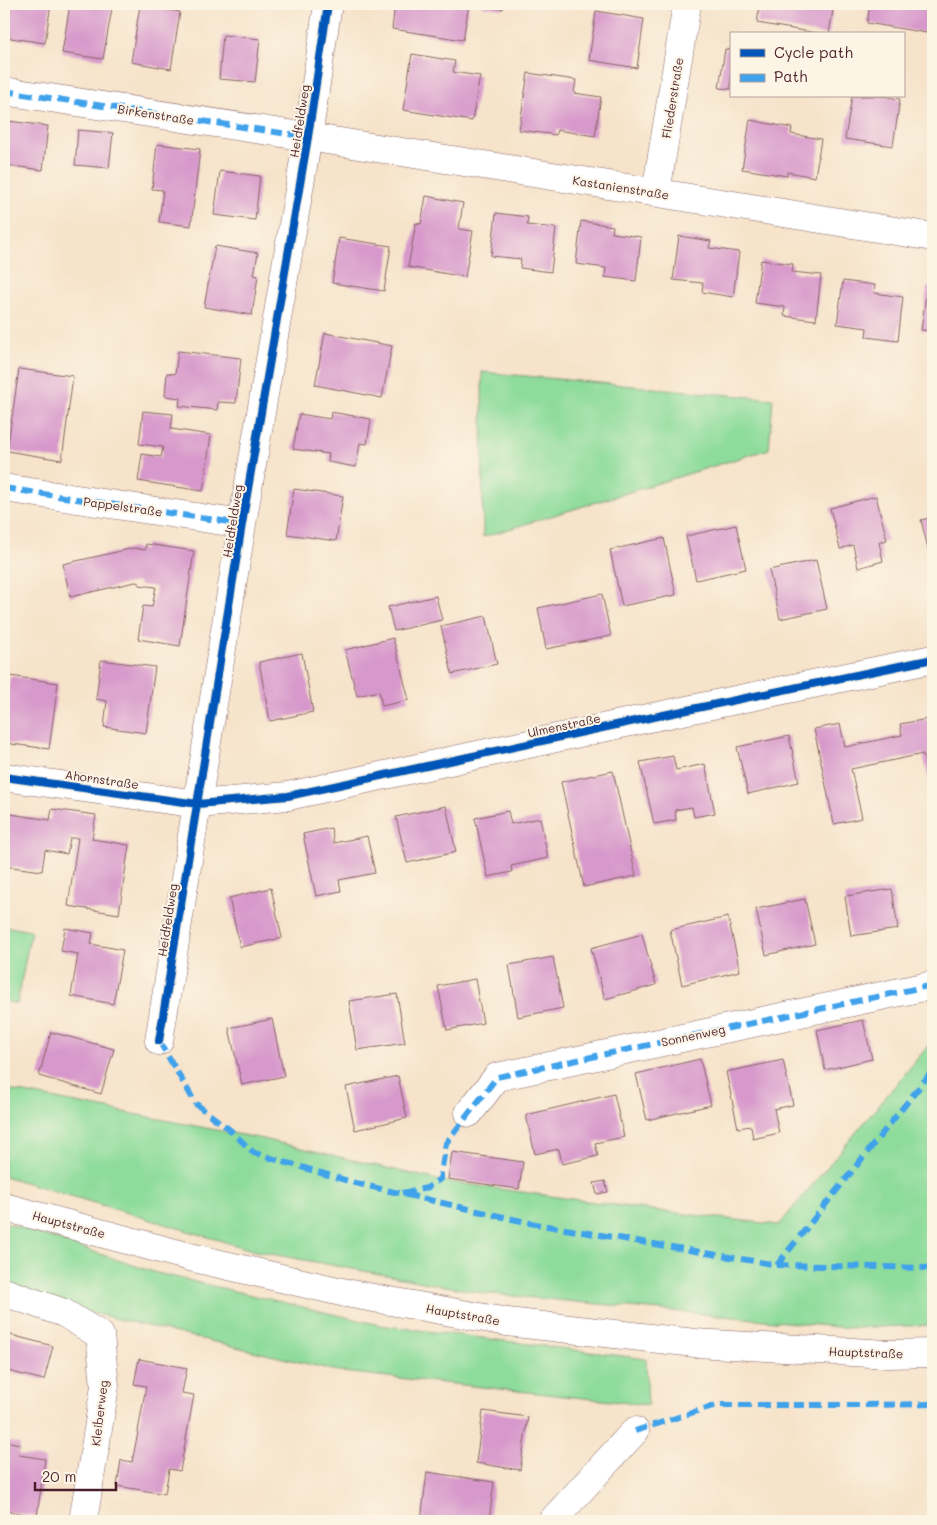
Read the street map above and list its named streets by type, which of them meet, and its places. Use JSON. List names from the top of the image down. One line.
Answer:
{"streets":{"street":["Fliederstraße","Birkenstraße","Heidfeldweg","Kastanienstraße","Pappelstraße","Ulmenstraße","Ahornstraße","Sonnenweg","Hauptstraße","Kleiberweg"]},"crossings":[["Fliederstraße","Kastanienstraße"],["Birkenstraße","Heidfeldweg"],["Birkenstraße","Kastanienstraße"],["Heidfeldweg","Kastanienstraße"],["Heidfeldweg","Pappelstraße"],["Heidfeldweg","Ulmenstraße"],["Heidfeldweg","Ahornstraße"],["Ulmenstraße","Ahornstraße"]],"legend":["Cycle path","Path"],"scale_bar":"20 m"}
